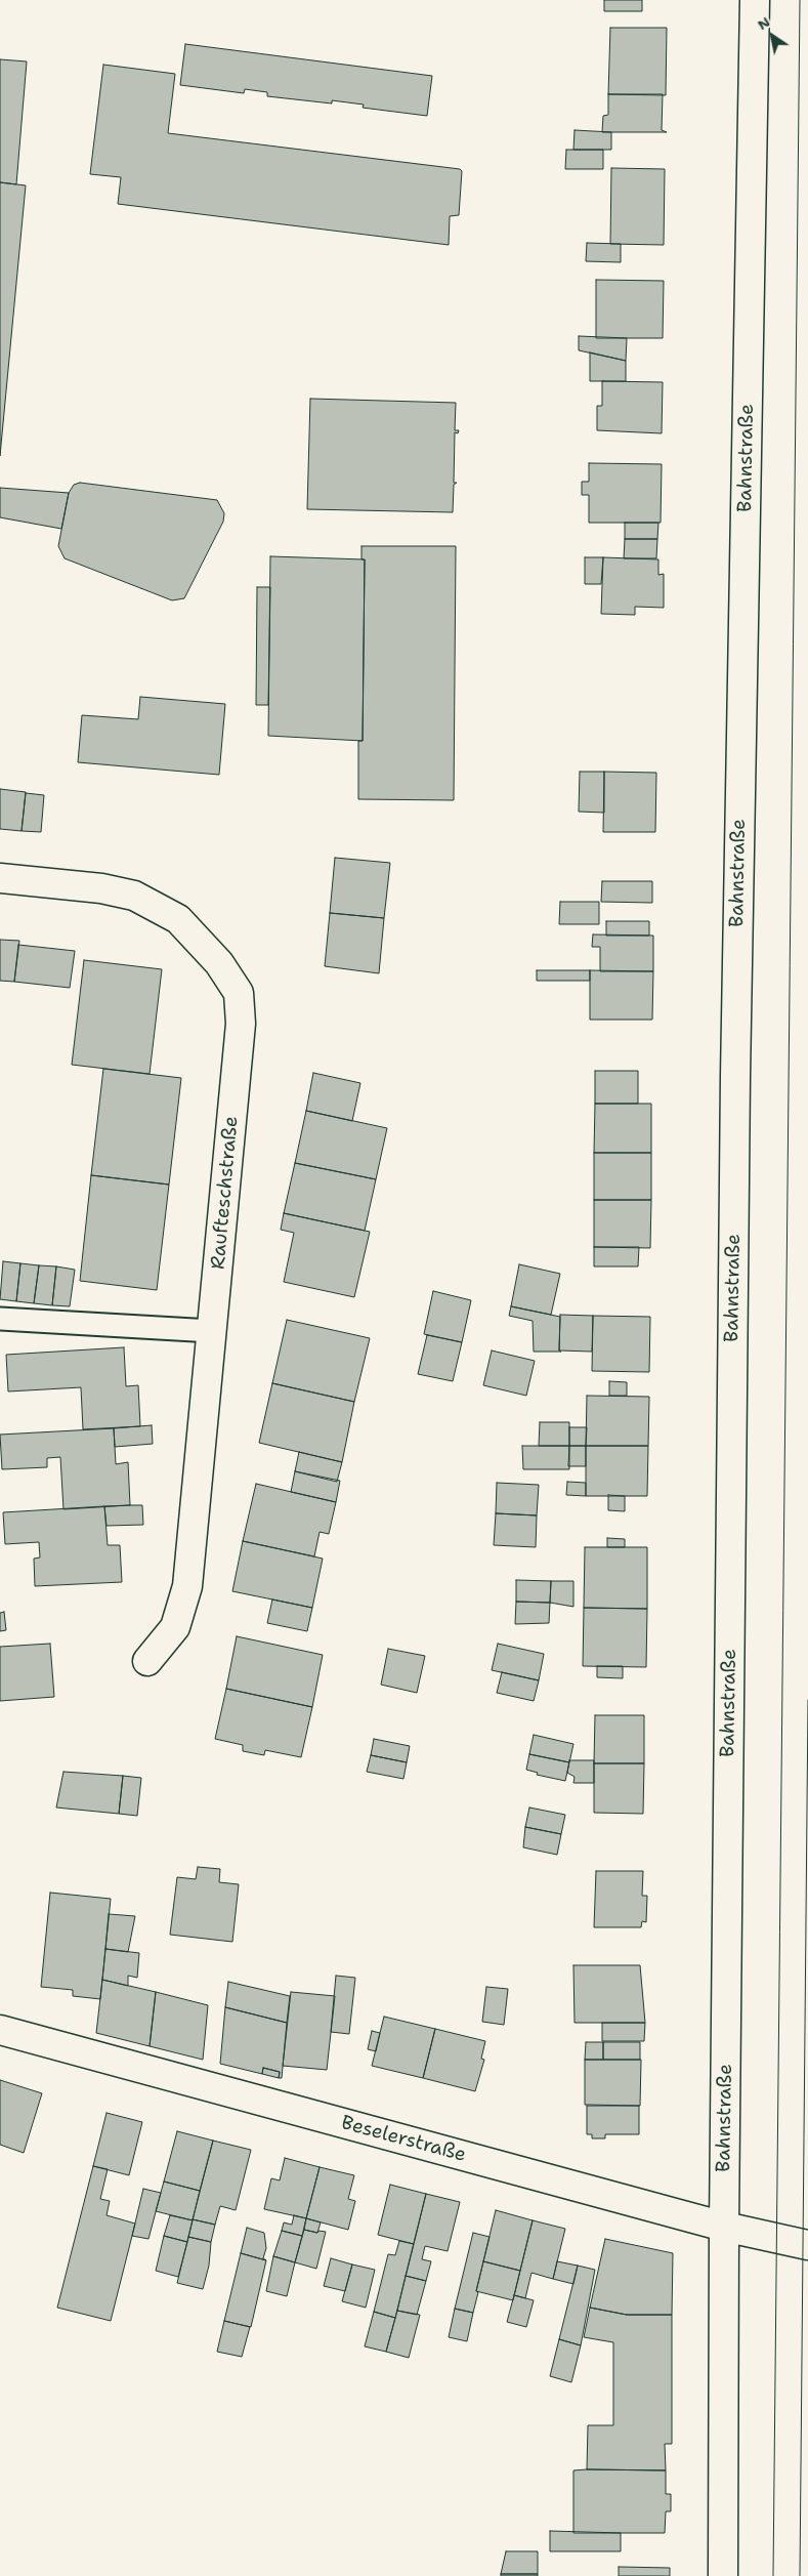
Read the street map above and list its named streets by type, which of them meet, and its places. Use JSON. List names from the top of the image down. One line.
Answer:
{"streets":{"street":["Bahnstraße","Raufteschstraße","Beselerstraße"]},"crossings":[["Bahnstraße","Beselerstraße"]],"north":"top left"}
